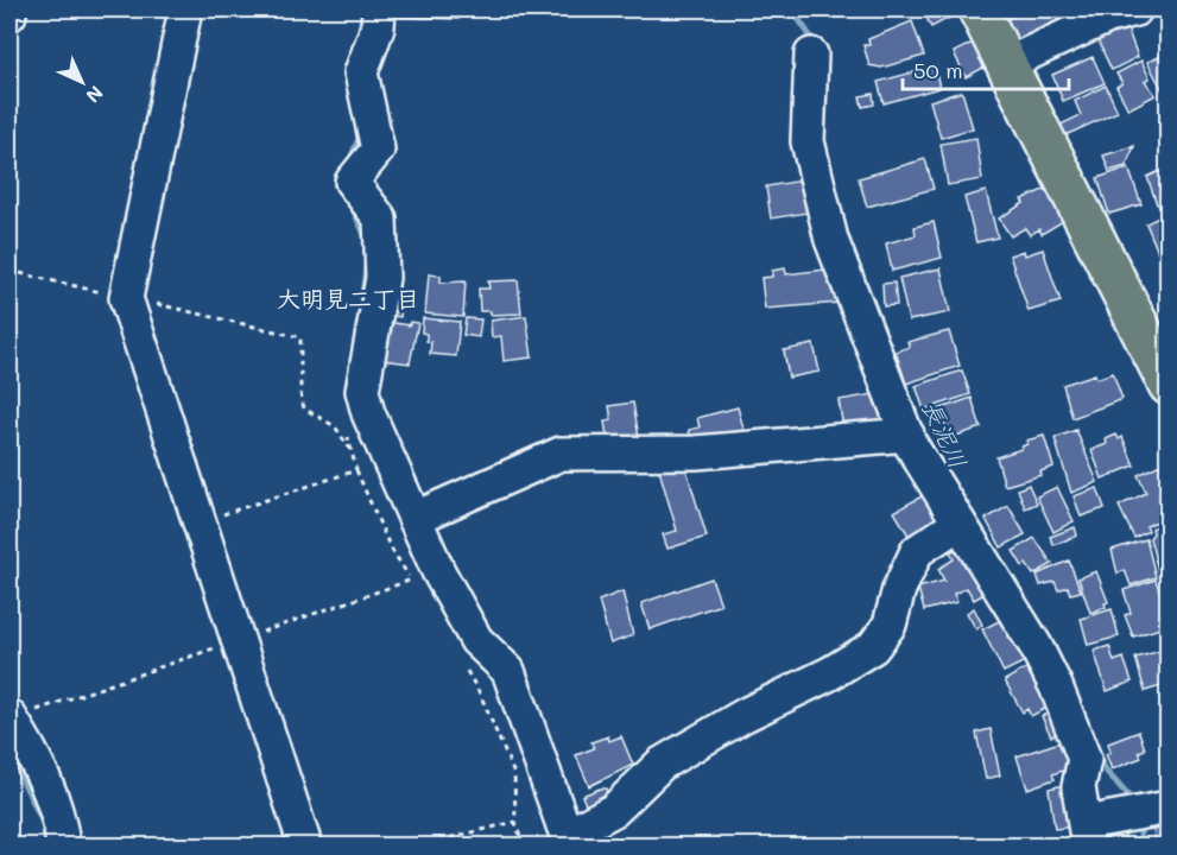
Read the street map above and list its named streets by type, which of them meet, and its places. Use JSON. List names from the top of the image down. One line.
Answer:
{"districts":["大明見二丁目"],"water":["長泥川"],"scale_bar":"50 m","north":"bottom right"}
